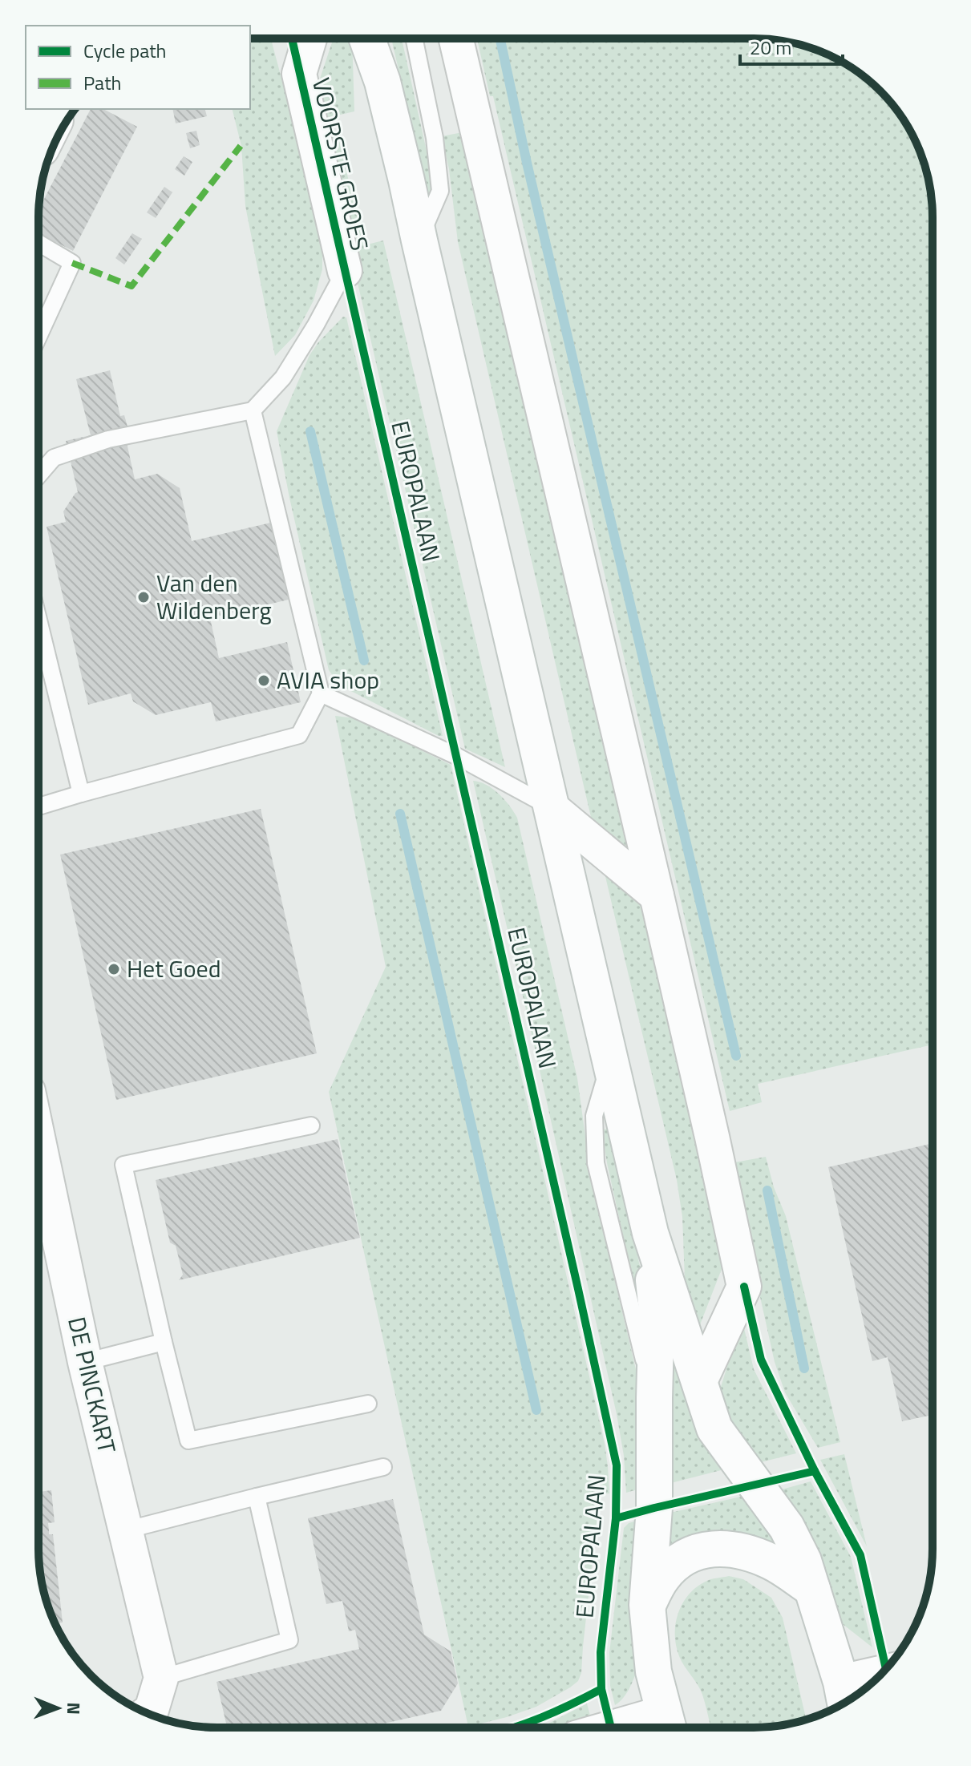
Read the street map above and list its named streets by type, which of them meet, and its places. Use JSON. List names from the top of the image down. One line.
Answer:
{"streets":{"street":["VOORSTE GROES","DE PINCKART"],"cycle path":["EUROPALAAN"]},"places":["Van den Wildenberg","AVIA shop","Het Goed"],"legend":["Cycle path","Path"],"scale_bar":"20 m","north":"right"}
